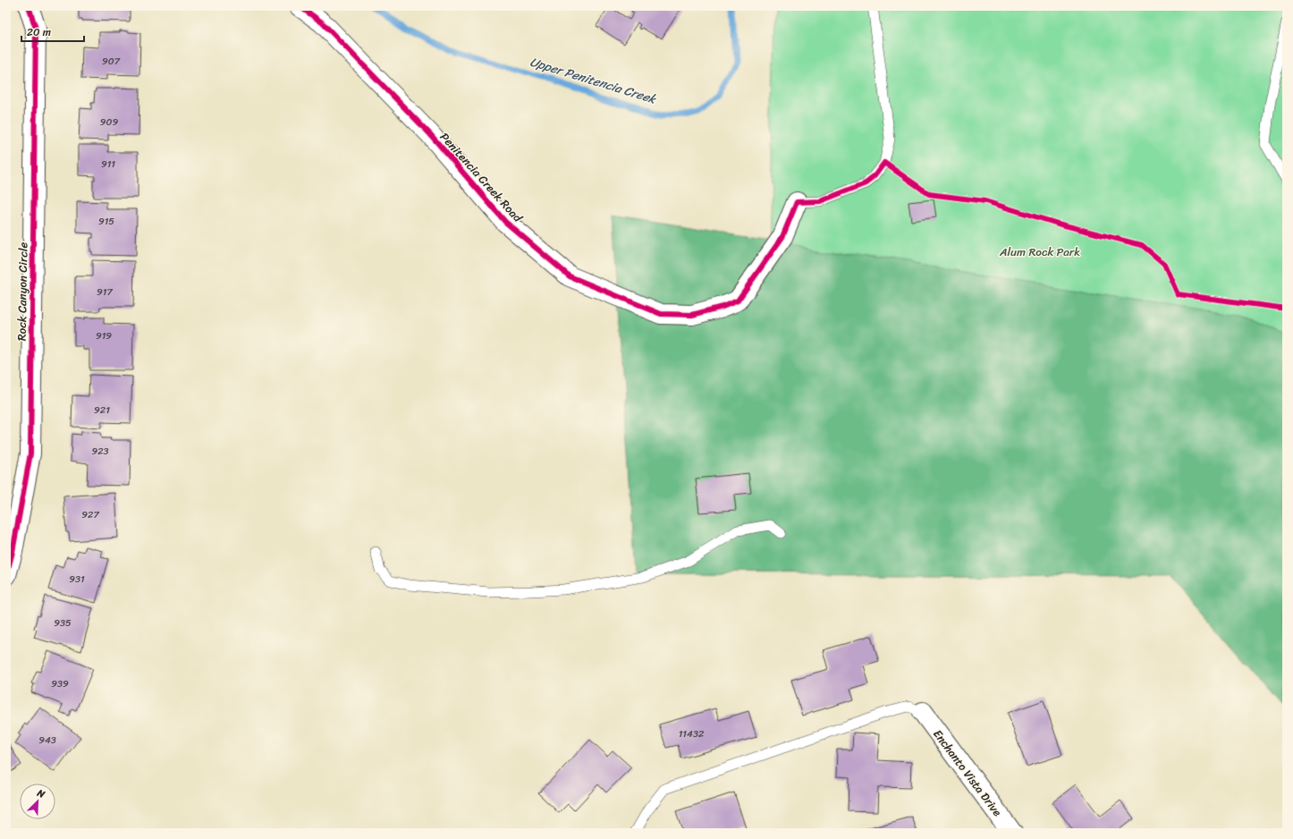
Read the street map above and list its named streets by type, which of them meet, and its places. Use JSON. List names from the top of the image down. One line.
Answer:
{"streets":{"street":["Penitencia Creek Road","Rock Canyon Circle","Enchanto Vista Drive"]},"water":["Upper Penitencia Creek"],"parks":["Alum Rock Park"],"house_numbers":["907","909","911","915","917","919","921","923","927","931","935","939","11432","943"],"scale_bar":"20 m","north":"top right"}
